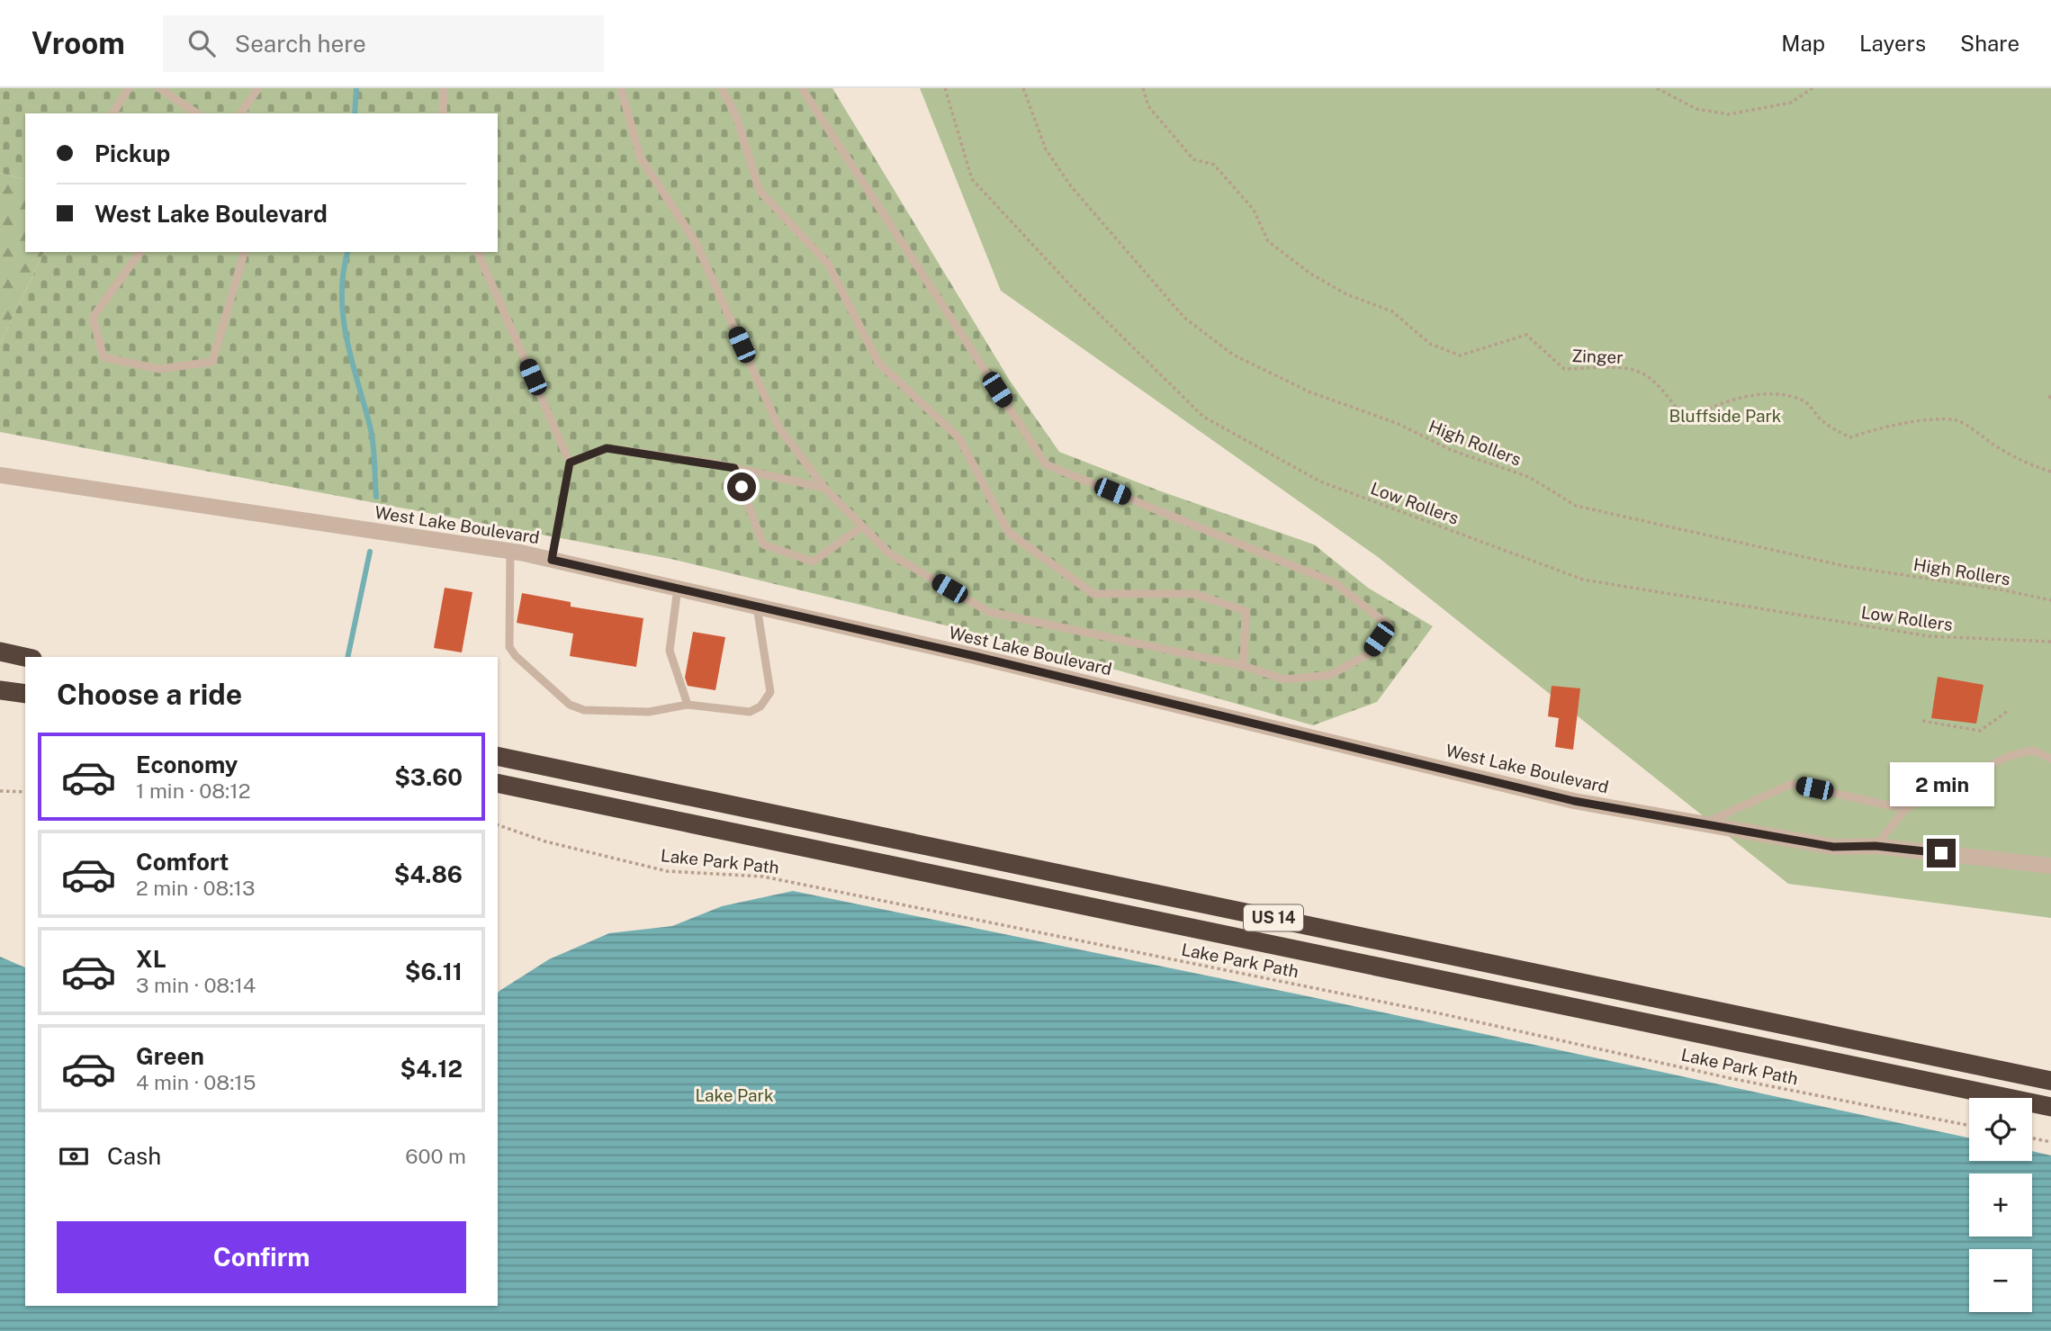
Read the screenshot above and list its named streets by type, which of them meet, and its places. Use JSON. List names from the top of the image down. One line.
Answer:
{"streets":{"highway":["US 14"],"street":["West Lake Boulevard"],"path":["Zinger","High Rollers","Low Rollers","Lake Park Path"]},"parks":["Bluffside Park","Lake Park"],"page":{"header":"Vroom","search":"Search here","nav":["Map","Layers","Share"],"banner":["Pickup","West Lake Boulevard"],"heading":"Choose a ride","list":[{"name":"Economy","note":"1 min · 08:12","value":"$3.60"},{"name":"Comfort","note":"2 min · 08:13","value":"$4.86"},{"name":"XL","note":"3 min · 08:14","value":"$6.11"},{"name":"Green","note":"4 min · 08:15","value":"$4.12"}],"bubble":"2 min","map_buttons":["+","−"],"pay":["Cash","600 m"],"buttons":"Confirm"}}
